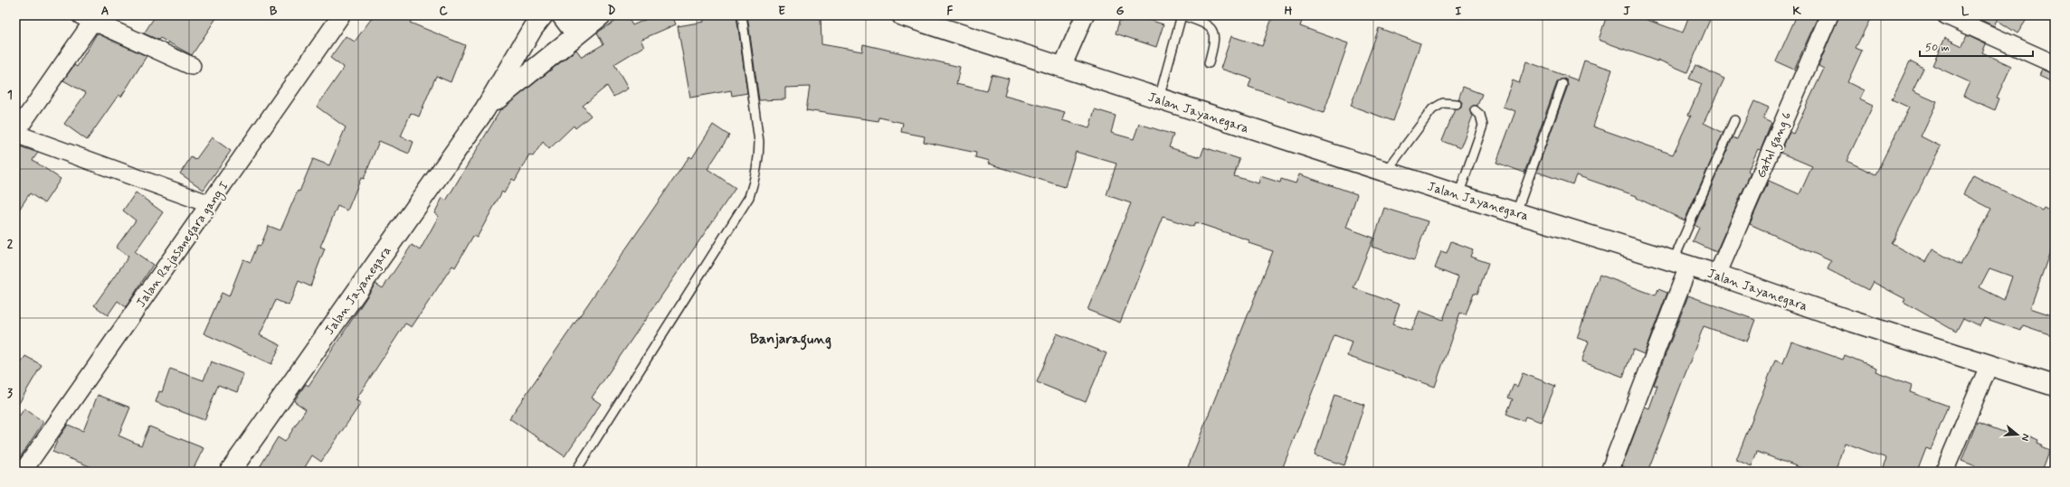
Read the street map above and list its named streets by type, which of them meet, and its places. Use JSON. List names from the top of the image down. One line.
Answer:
{"streets":{"main road":["Jalan Jayanegara"],"street":["Gatul gang 6","Jalan Rajasanegara gang I"]},"crossings":[["Jalan Jayanegara","Gatul gang 6"]],"districts":["Banjaragung"],"scale_bar":"50 m","north":"right","grid":{"columns":["A","B","C","D","E","F","G","H","I","J","K","L"],"rows":["1","2","3"]}}
